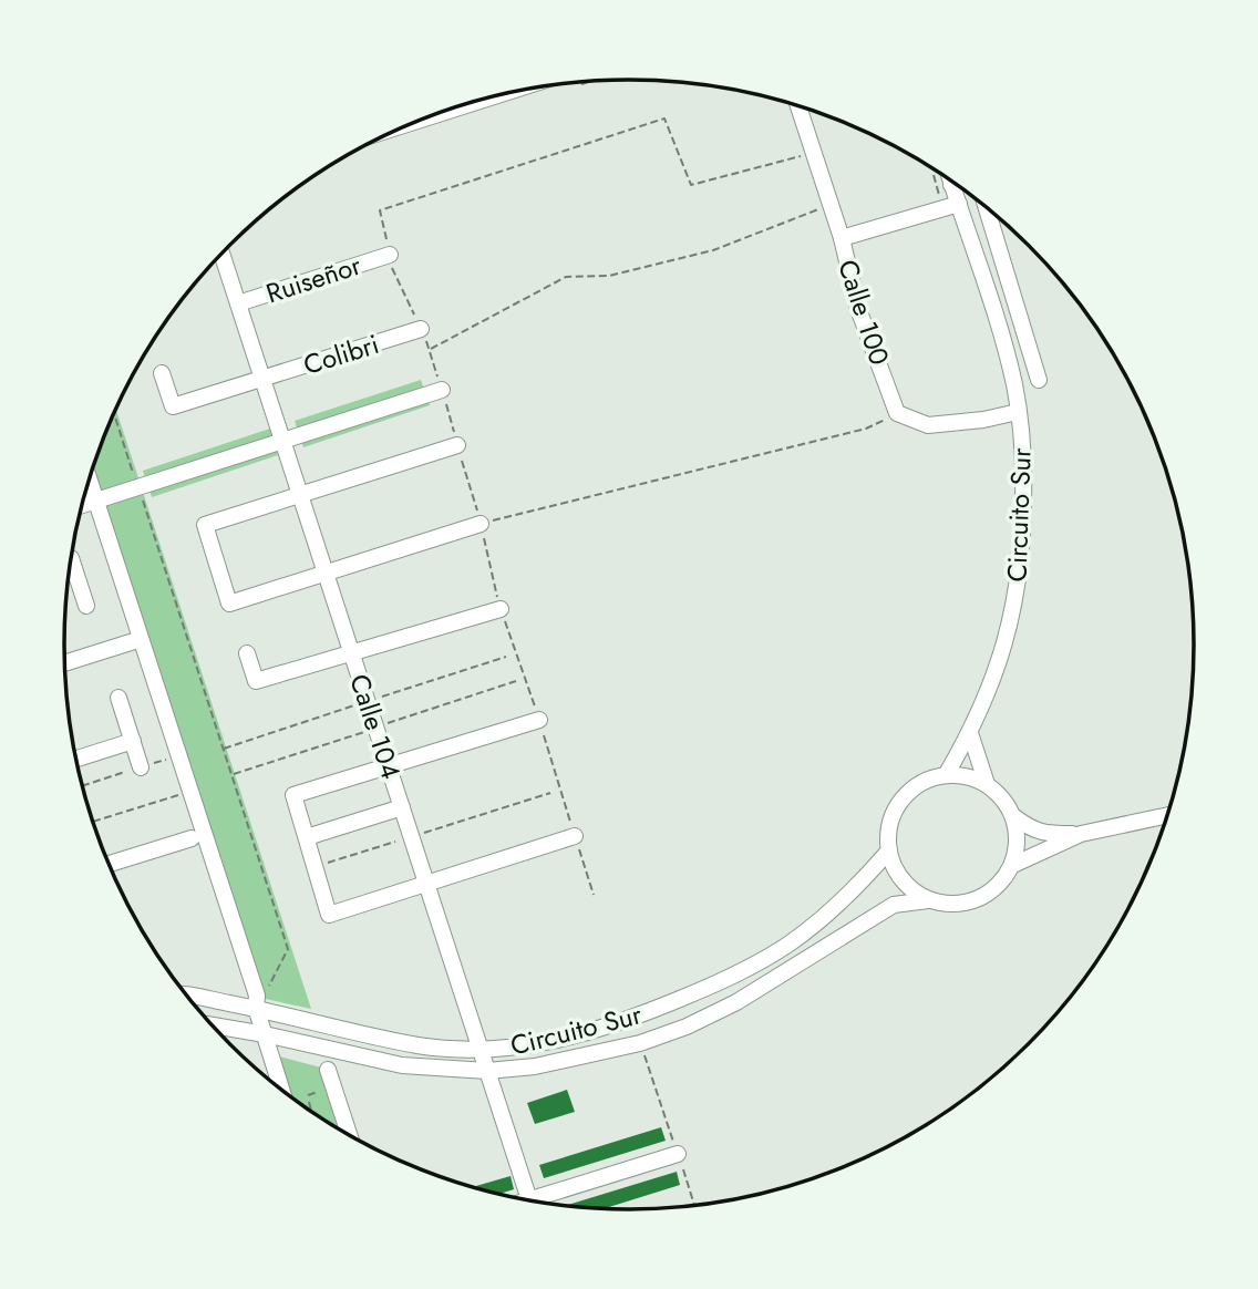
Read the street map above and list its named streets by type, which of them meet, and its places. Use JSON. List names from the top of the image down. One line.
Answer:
{"streets":{"street":["Ruiseñor","Calle 100","Colibri","Circuito Sur","Calle 104"]},"crossings":[["Ruiseñor","Calle 104"],["Colibri","Calle 104"],["Circuito Sur","Calle 104"]]}
